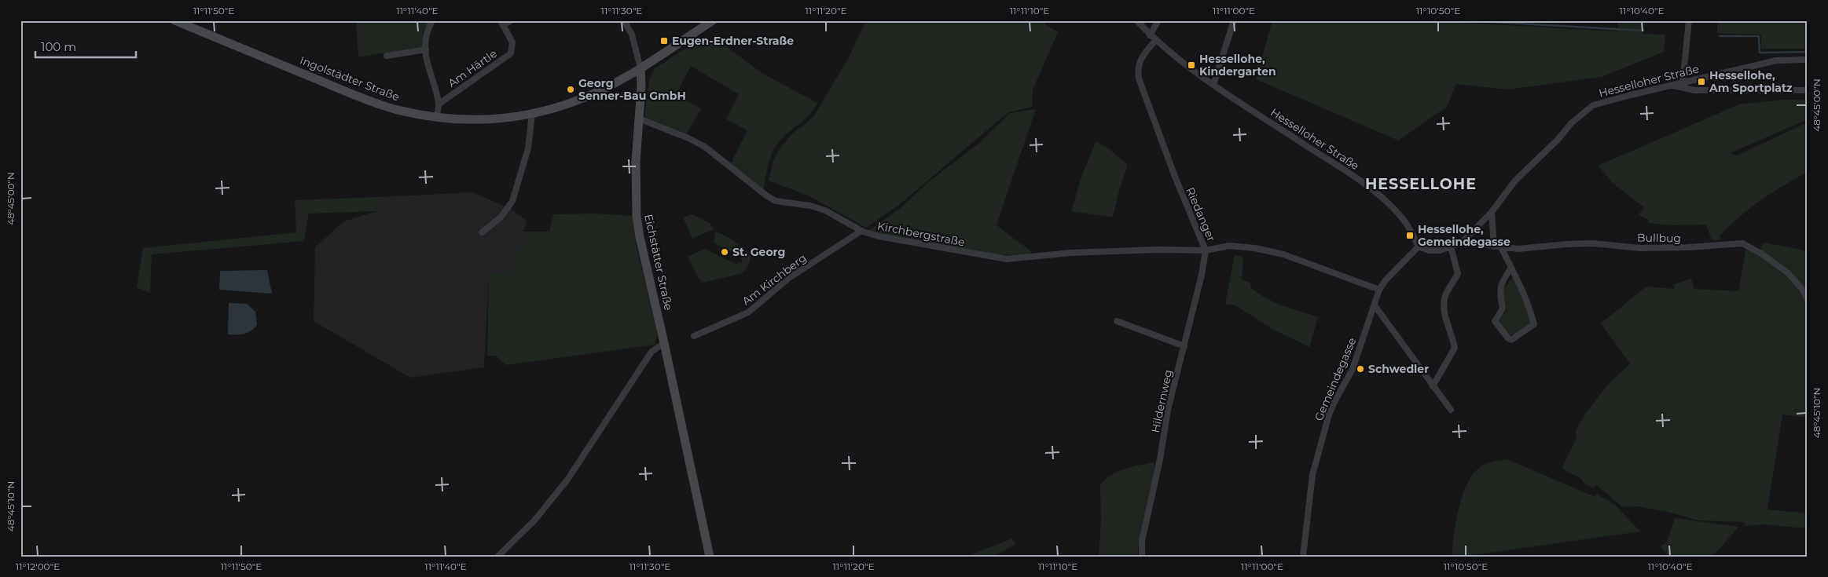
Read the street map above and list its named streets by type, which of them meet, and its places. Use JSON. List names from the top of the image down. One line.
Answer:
{"streets":{"main road":["Ingolstädter Straße","Eichstätter Straße"],"street":["Am Härtle","Hesselloher Straße","Riedanger","Kirchbergstraße","Bullbug","Am Kirchberg","Gemeindegasse","Hildernweg"]},"crossings":[["Ingolstädter Straße","Eichstätter Straße"],["Hesselloher Straße","Riedanger"],["Hesselloher Straße","Bullbug"],["Hesselloher Straße","Gemeindegasse"],["Riedanger","Kirchbergstraße"],["Riedanger","Gemeindegasse"],["Riedanger","Hildernweg"],["Kirchbergstraße","Eichstätter Straße"],["Kirchbergstraße","Am Kirchberg"],["Kirchbergstraße","Hildernweg"]],"districts":["HESSELLOHE"],"places":{"transit":["Eugen-Erdner-Straße","Hessellohe, Kindergarten","Hessellohe, Am Sportplatz","Hessellohe, Gemeindegasse"],"other":["Georg Senner-Bau GmbH","St. Georg","Schwedler"]},"scale_bar":"100 m","coordinates":["11°11'50\"E","11°11'40\"E","11°11'30\"E","11°11'20\"E","11°11'10\"E","11°11'00\"E","11°10'50\"E","11°10'40\"E","48°45'00\"N","48°45'10\"N","11°12'00\"E"]}
